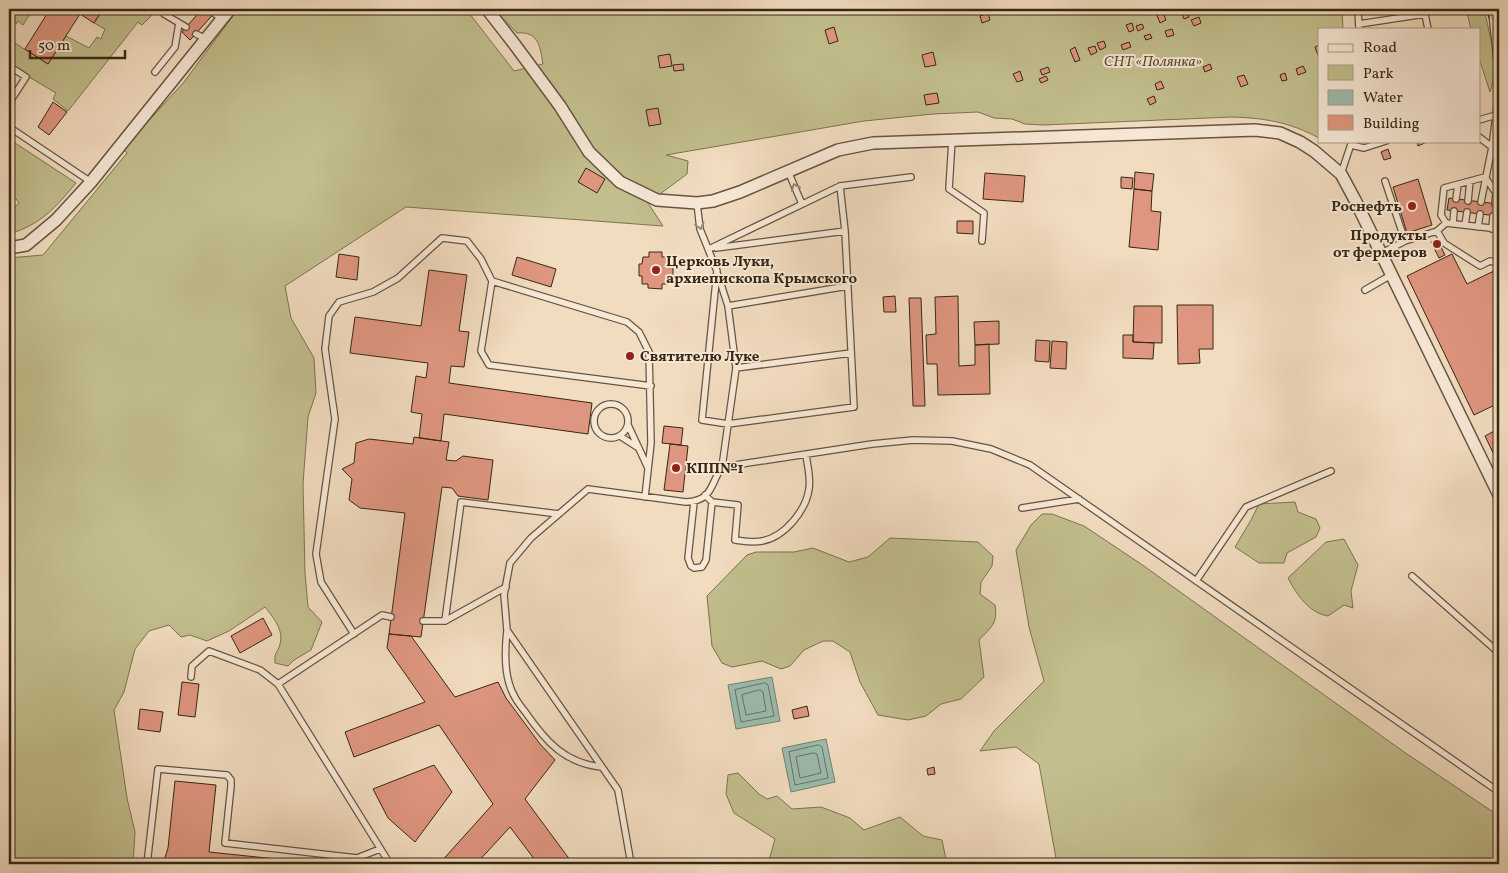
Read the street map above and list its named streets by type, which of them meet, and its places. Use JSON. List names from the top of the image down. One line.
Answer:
{"parks":["СНТ «Полянка»"],"places":["Роснефть","Продукты от фермеров","Церковь Луки, архиепископа Крымского","Святителю Луке","КПП№1"],"legend":["Road","Park","Water","Building"],"scale_bar":"50 m"}
